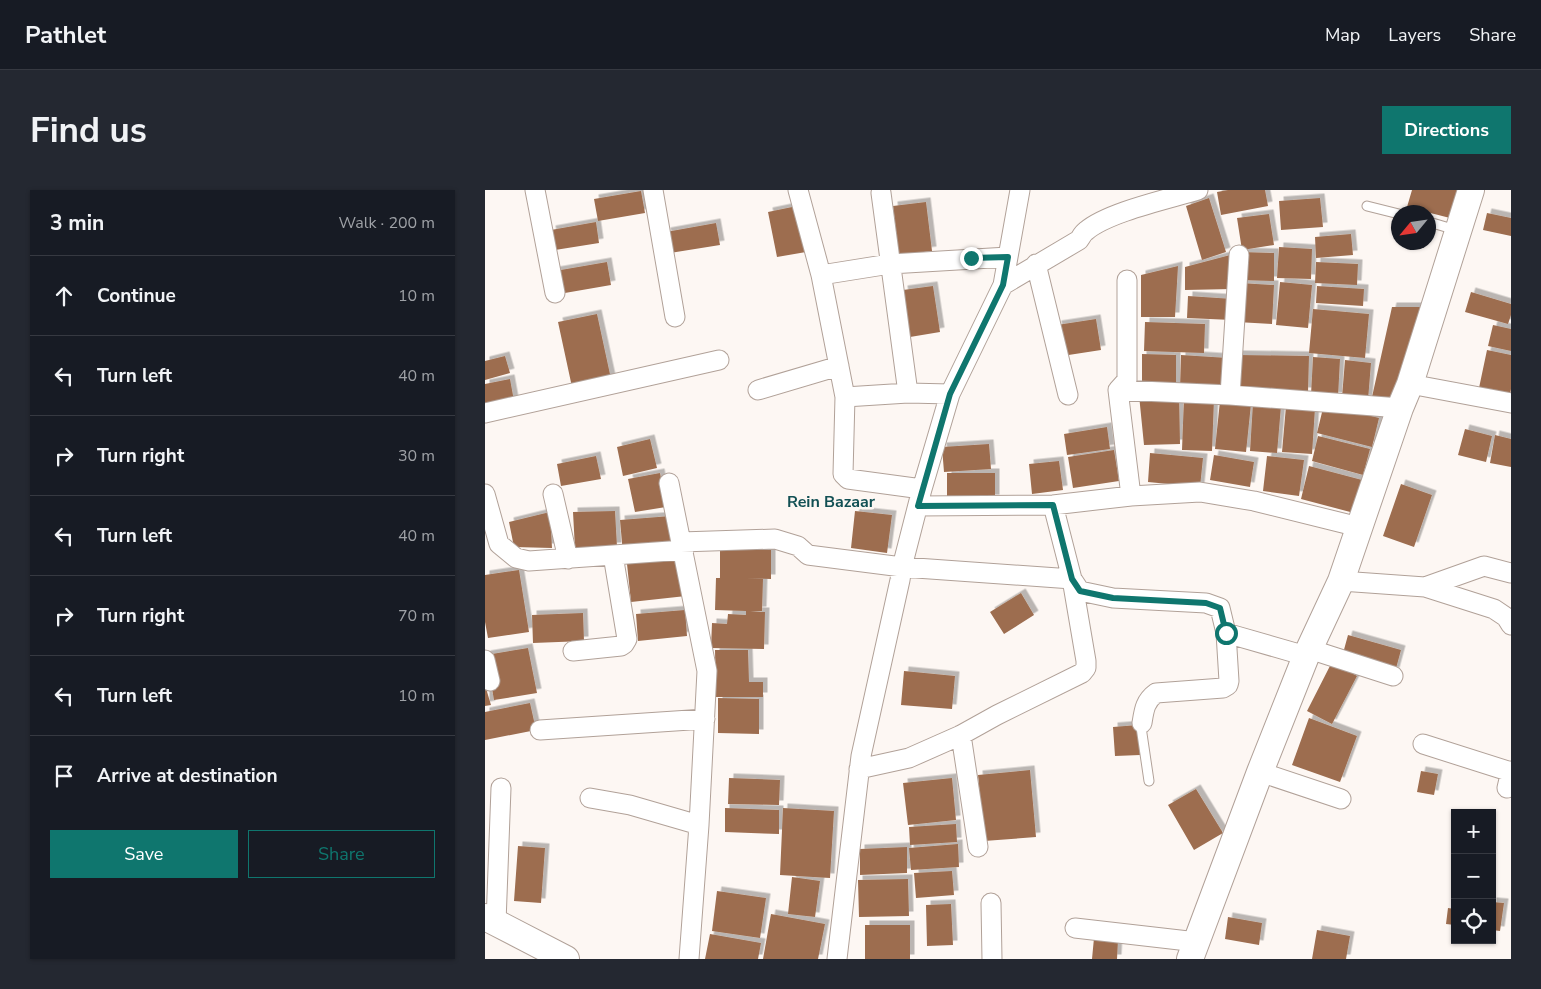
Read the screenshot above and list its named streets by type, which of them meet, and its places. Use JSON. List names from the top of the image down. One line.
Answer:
{"districts":["Rein Bazaar"],"north":"bottom left","page":{"header":"Pathlet","nav":["Map","Layers","Share"],"buttons":["Directions",["Save","Share"]],"title":"Find us","heading":["3 min","Walk · 200 m"],"list":[["Continue","10 m"],["Turn left","40 m"],["Turn right","30 m"],["Turn left","40 m"],["Turn right","70 m"],["Turn left","10 m"],"Arrive at destination"],"map_buttons":["+","−"]}}
